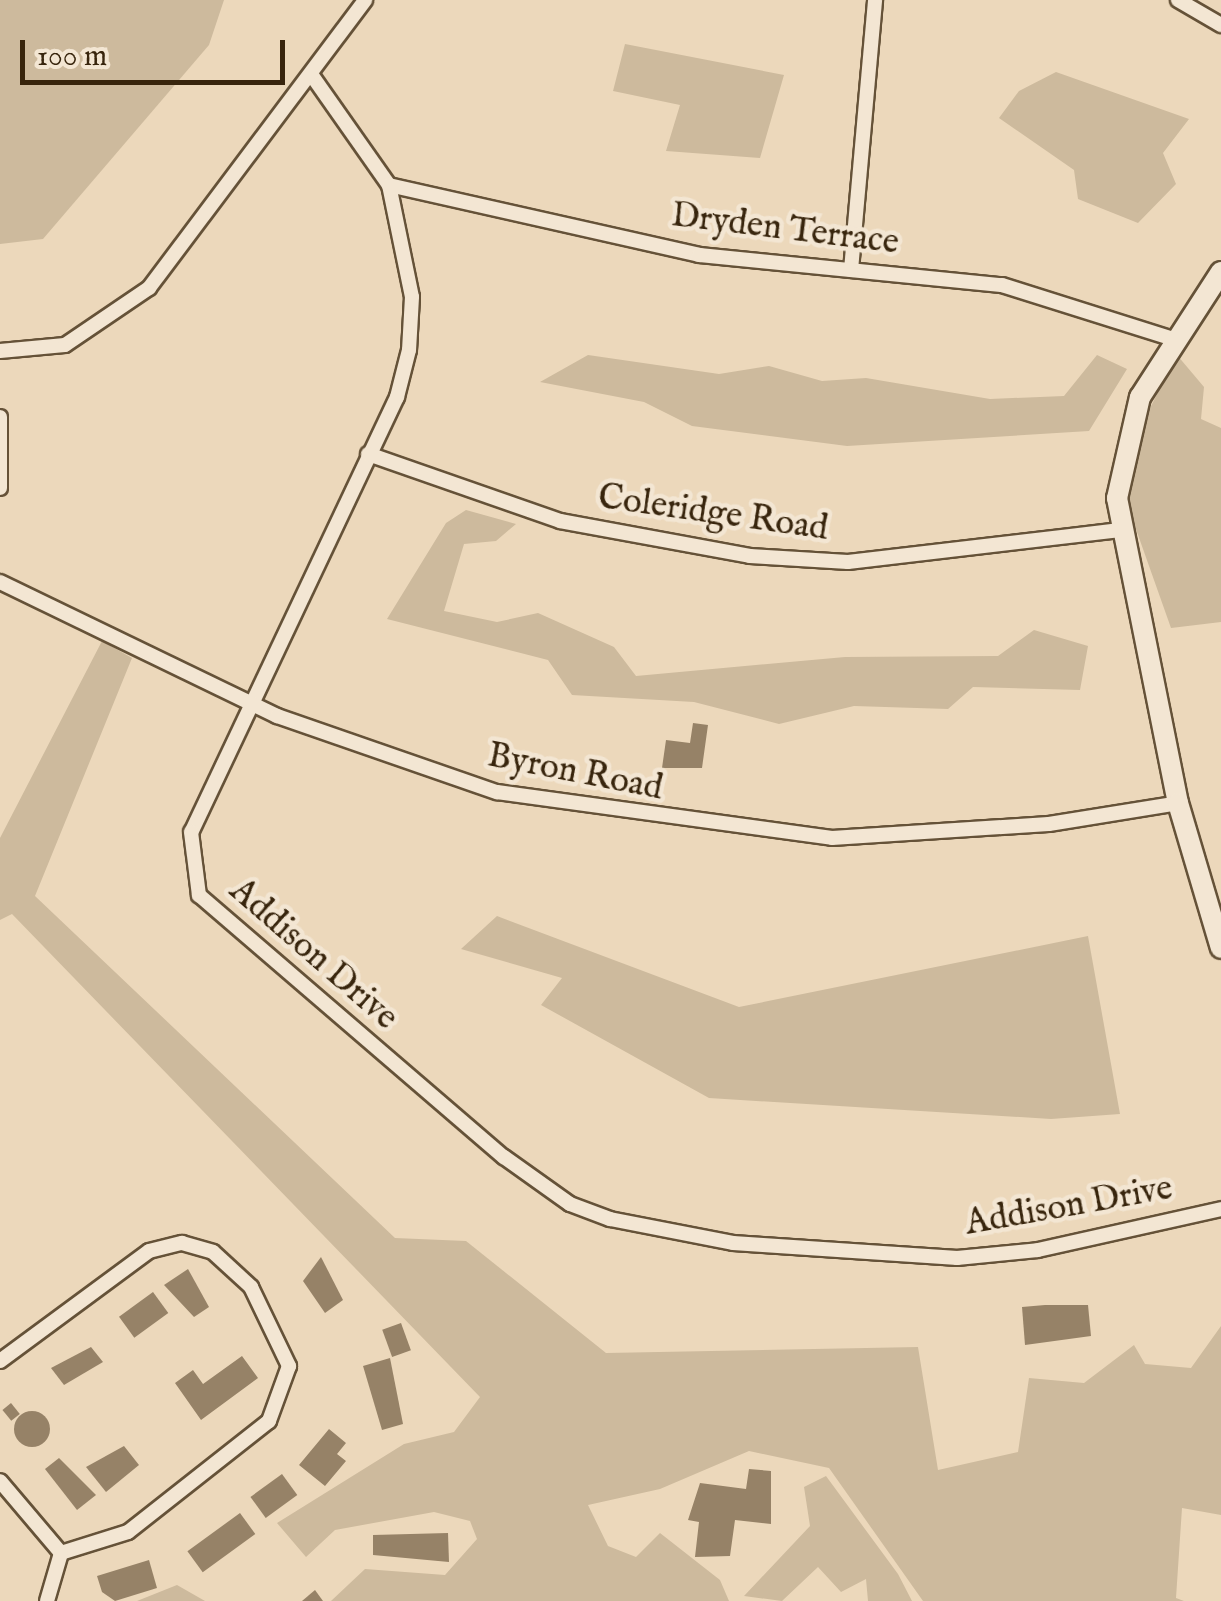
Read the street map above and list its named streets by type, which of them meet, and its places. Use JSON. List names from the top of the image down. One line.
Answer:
{"streets":{"street":["Dryden Terrace","Coleridge Road","Byron Road","Addison Drive"]},"crossings":[["Dryden Terrace","Addison Drive"],["Coleridge Road","Addison Drive"],["Byron Road","Addison Drive"]],"scale_bar":"100 m"}
